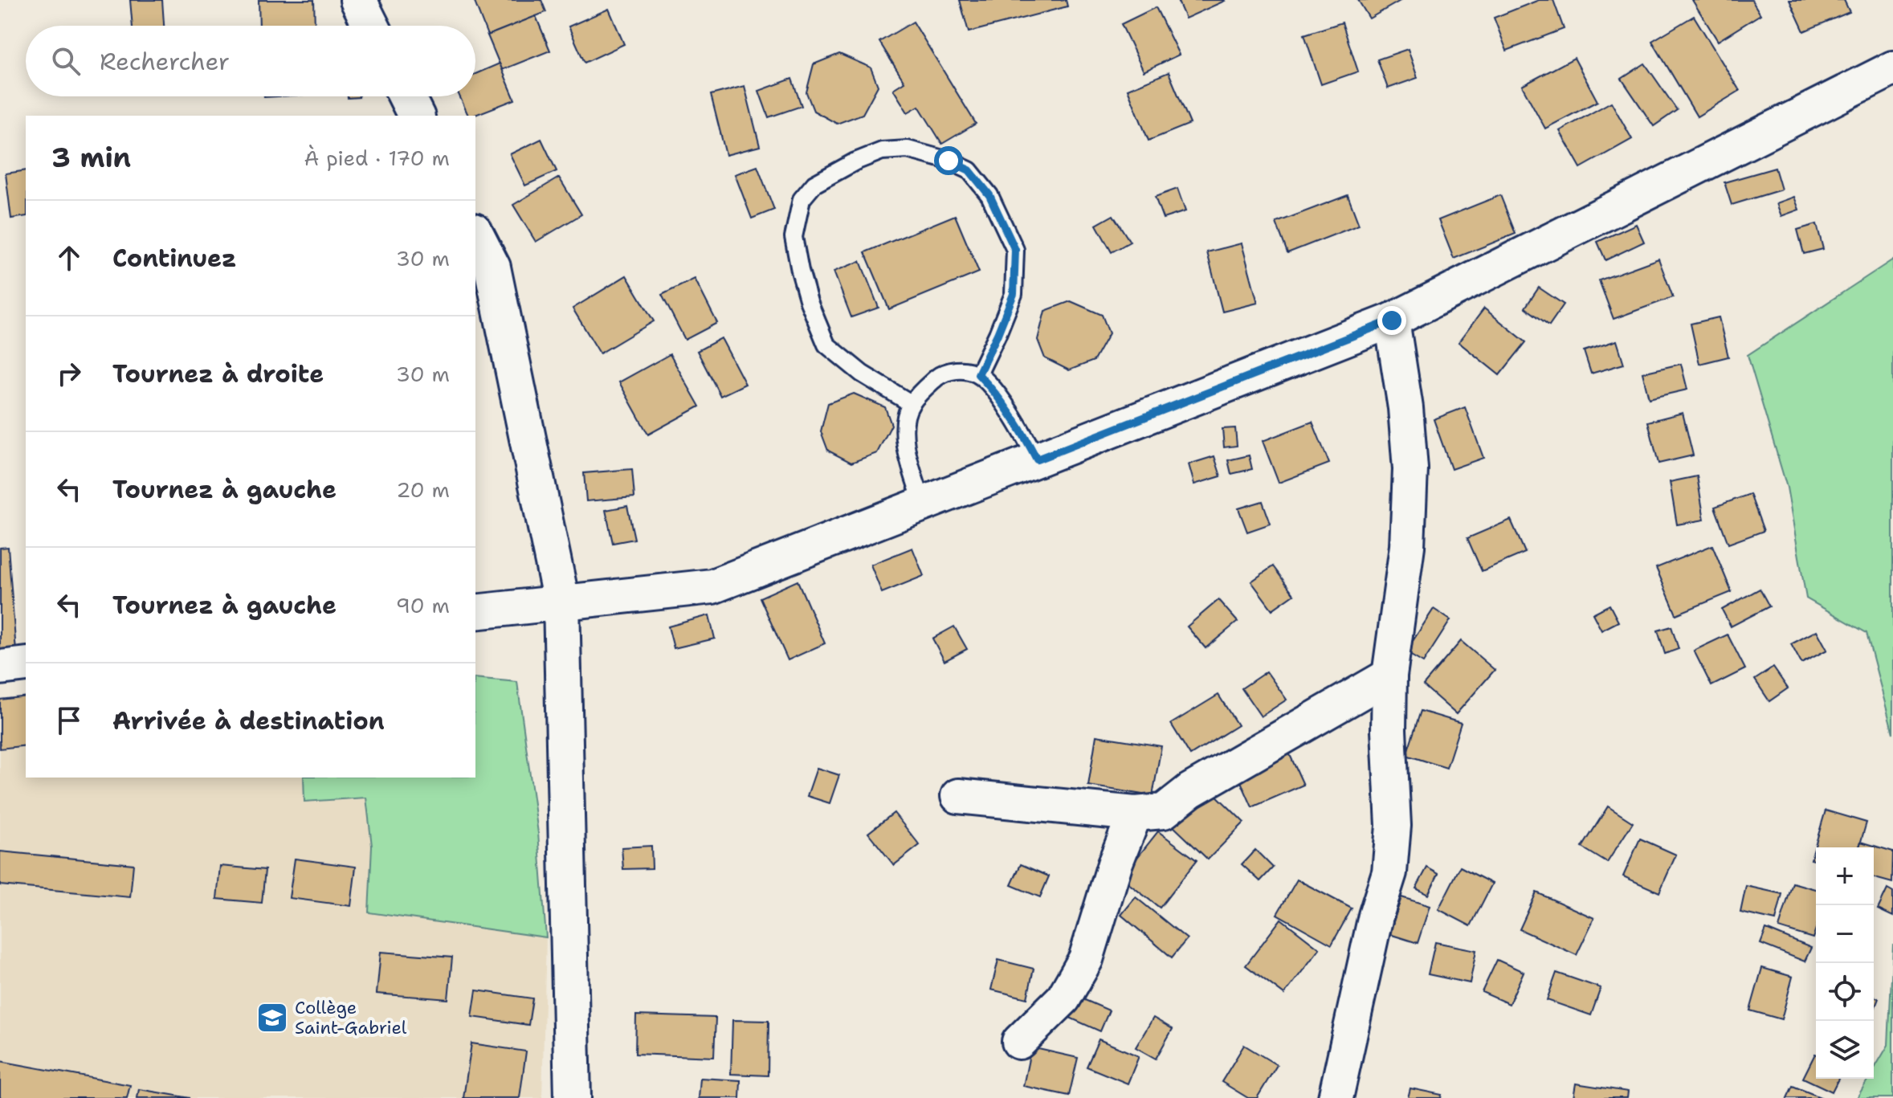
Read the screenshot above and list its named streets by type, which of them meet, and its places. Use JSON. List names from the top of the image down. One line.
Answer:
{"places":{"school or university":["Collège Saint-Gabriel"]},"page":{"search":"Rechercher","heading":["3 min","À pied · 170 m"],"list":[["Continuez","30 m"],["Tournez à droite","30 m"],["Tournez à gauche","20 m"],["Tournez à gauche","90 m"],"Arrivée à destination"],"map_buttons":["+","−"]}}
